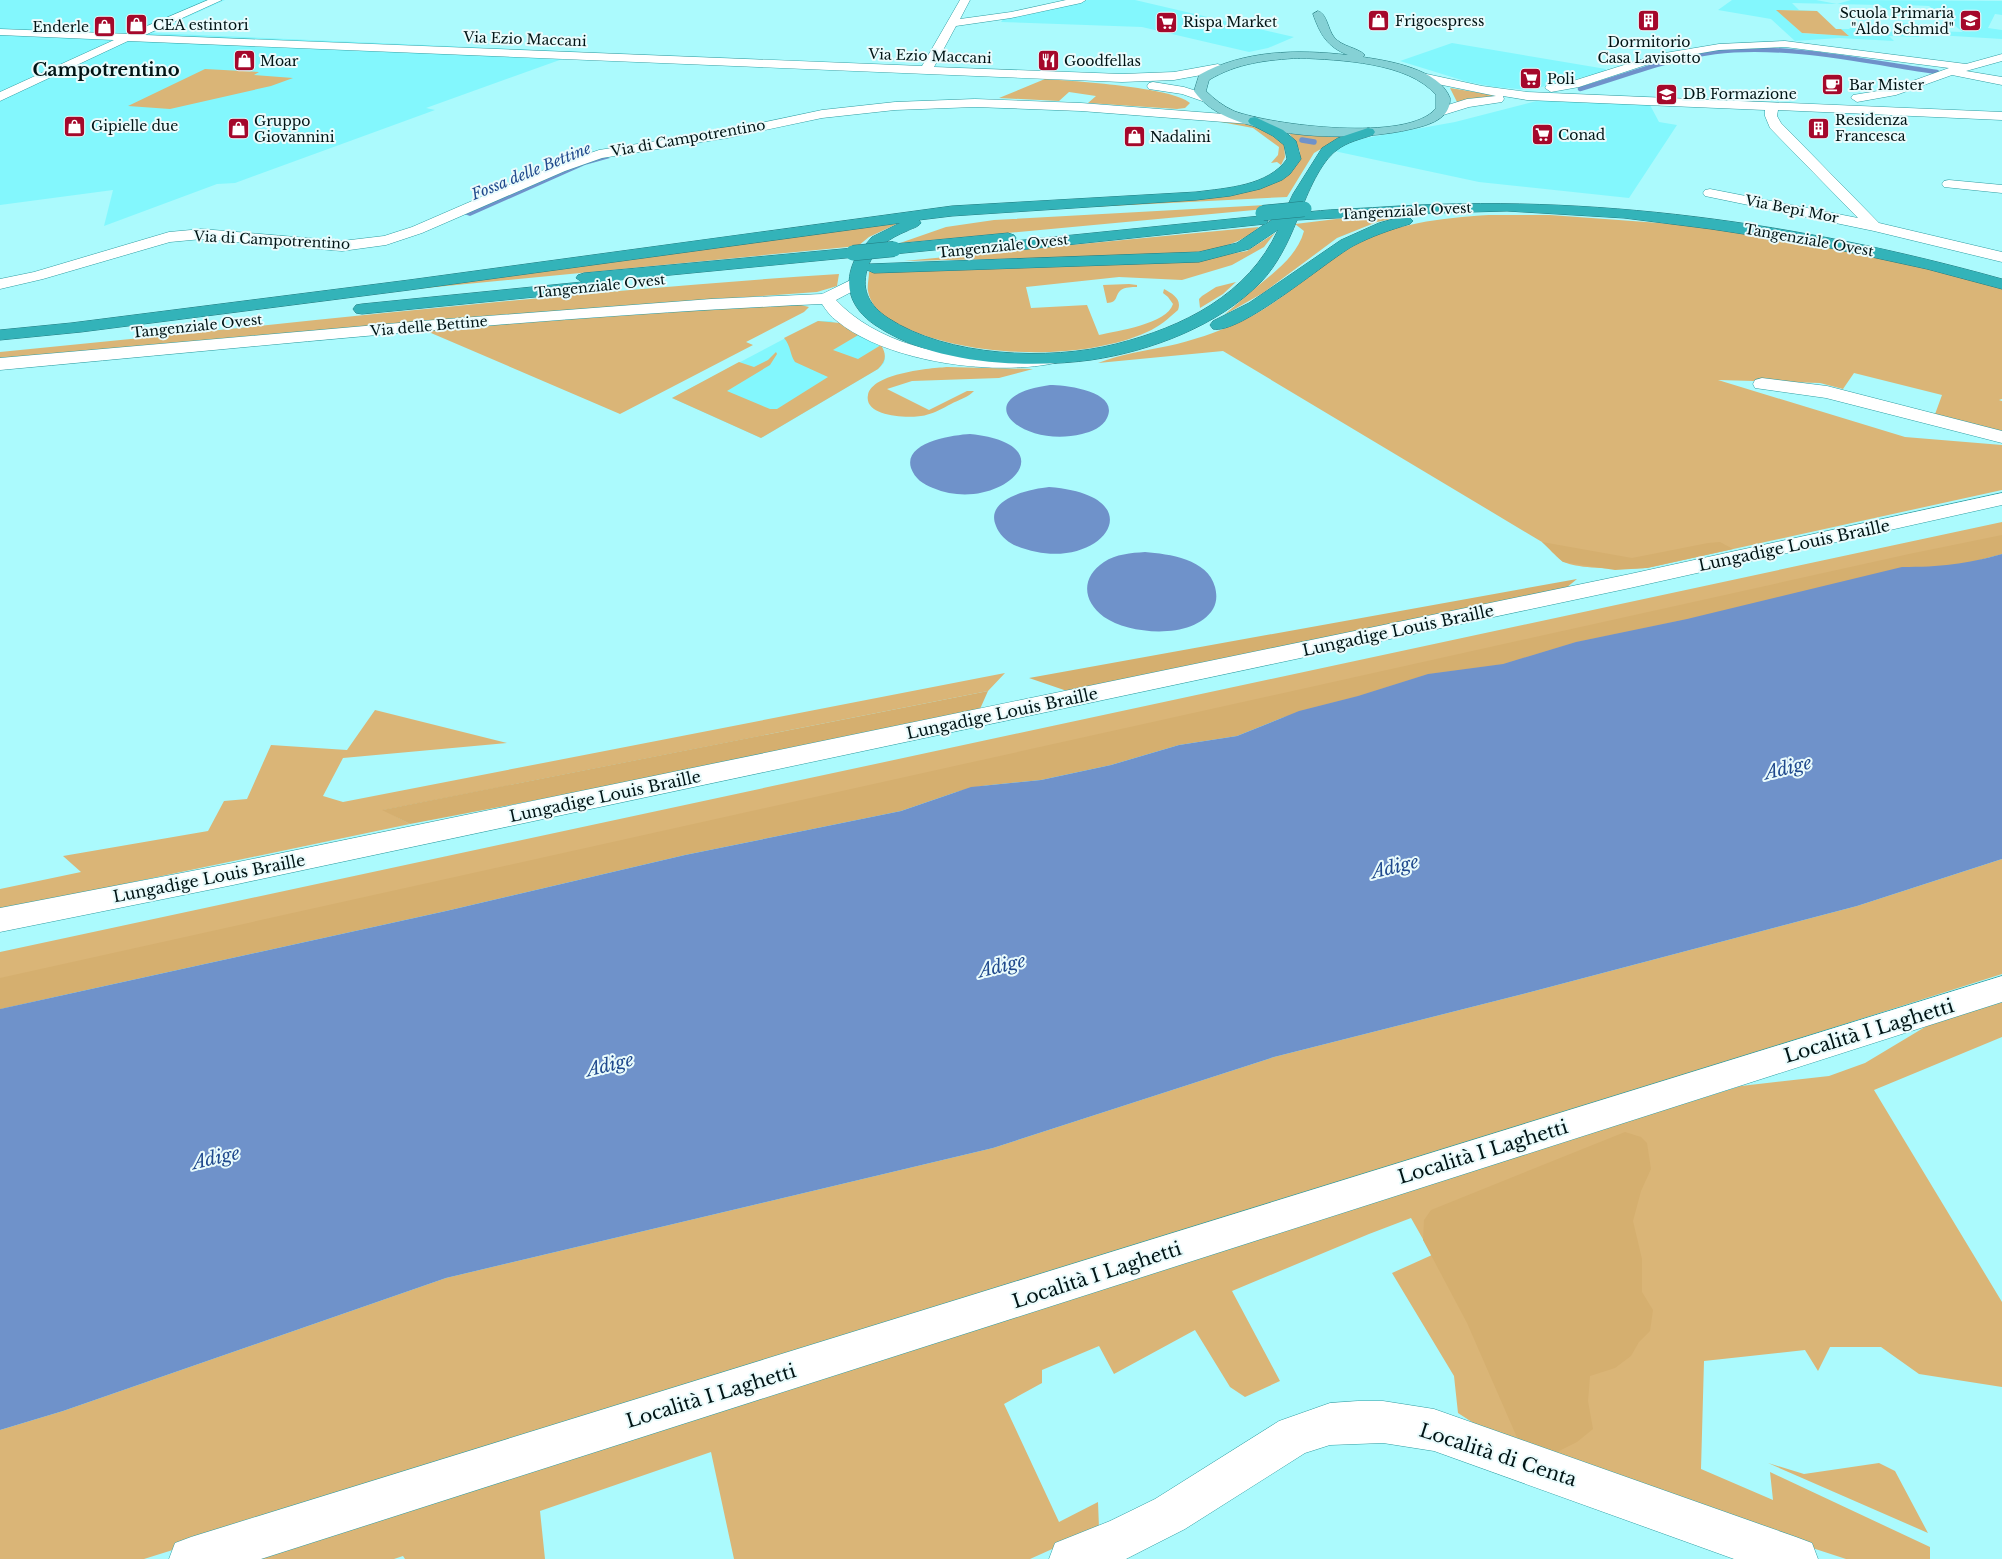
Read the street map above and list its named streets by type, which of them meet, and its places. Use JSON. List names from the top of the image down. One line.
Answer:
{"streets":{"highway":["Tangenziale Ovest"],"street":["Via Ezio Maccani","Via di Campotrentino","Via Bepi Mor","Via delle Bettine","Lungadige Louis Braille","Località I Laghetti","Località di Centa"]},"crossings":[["Via Ezio Maccani","Via di Campotrentino"]],"districts":["Campotrentino"],"water":["Fossa delle Bettine","Adige"],"places":{"building":["Dormitorio Casa Lavisotto","Residenza Francesca"],"shop":["Frigoespress","CEA estintori","Enderle","Moar","Gipielle due","Gruppo Giovannini","Nadalini"],"school or university":["Scuola Primaria \"Aldo Schmid\"","DB Formazione"],"supermarket":["Rispa Market","Poli","Conad"],"restaurant":["Goodfellas"],"cafe":["Bar Mister"]}}
